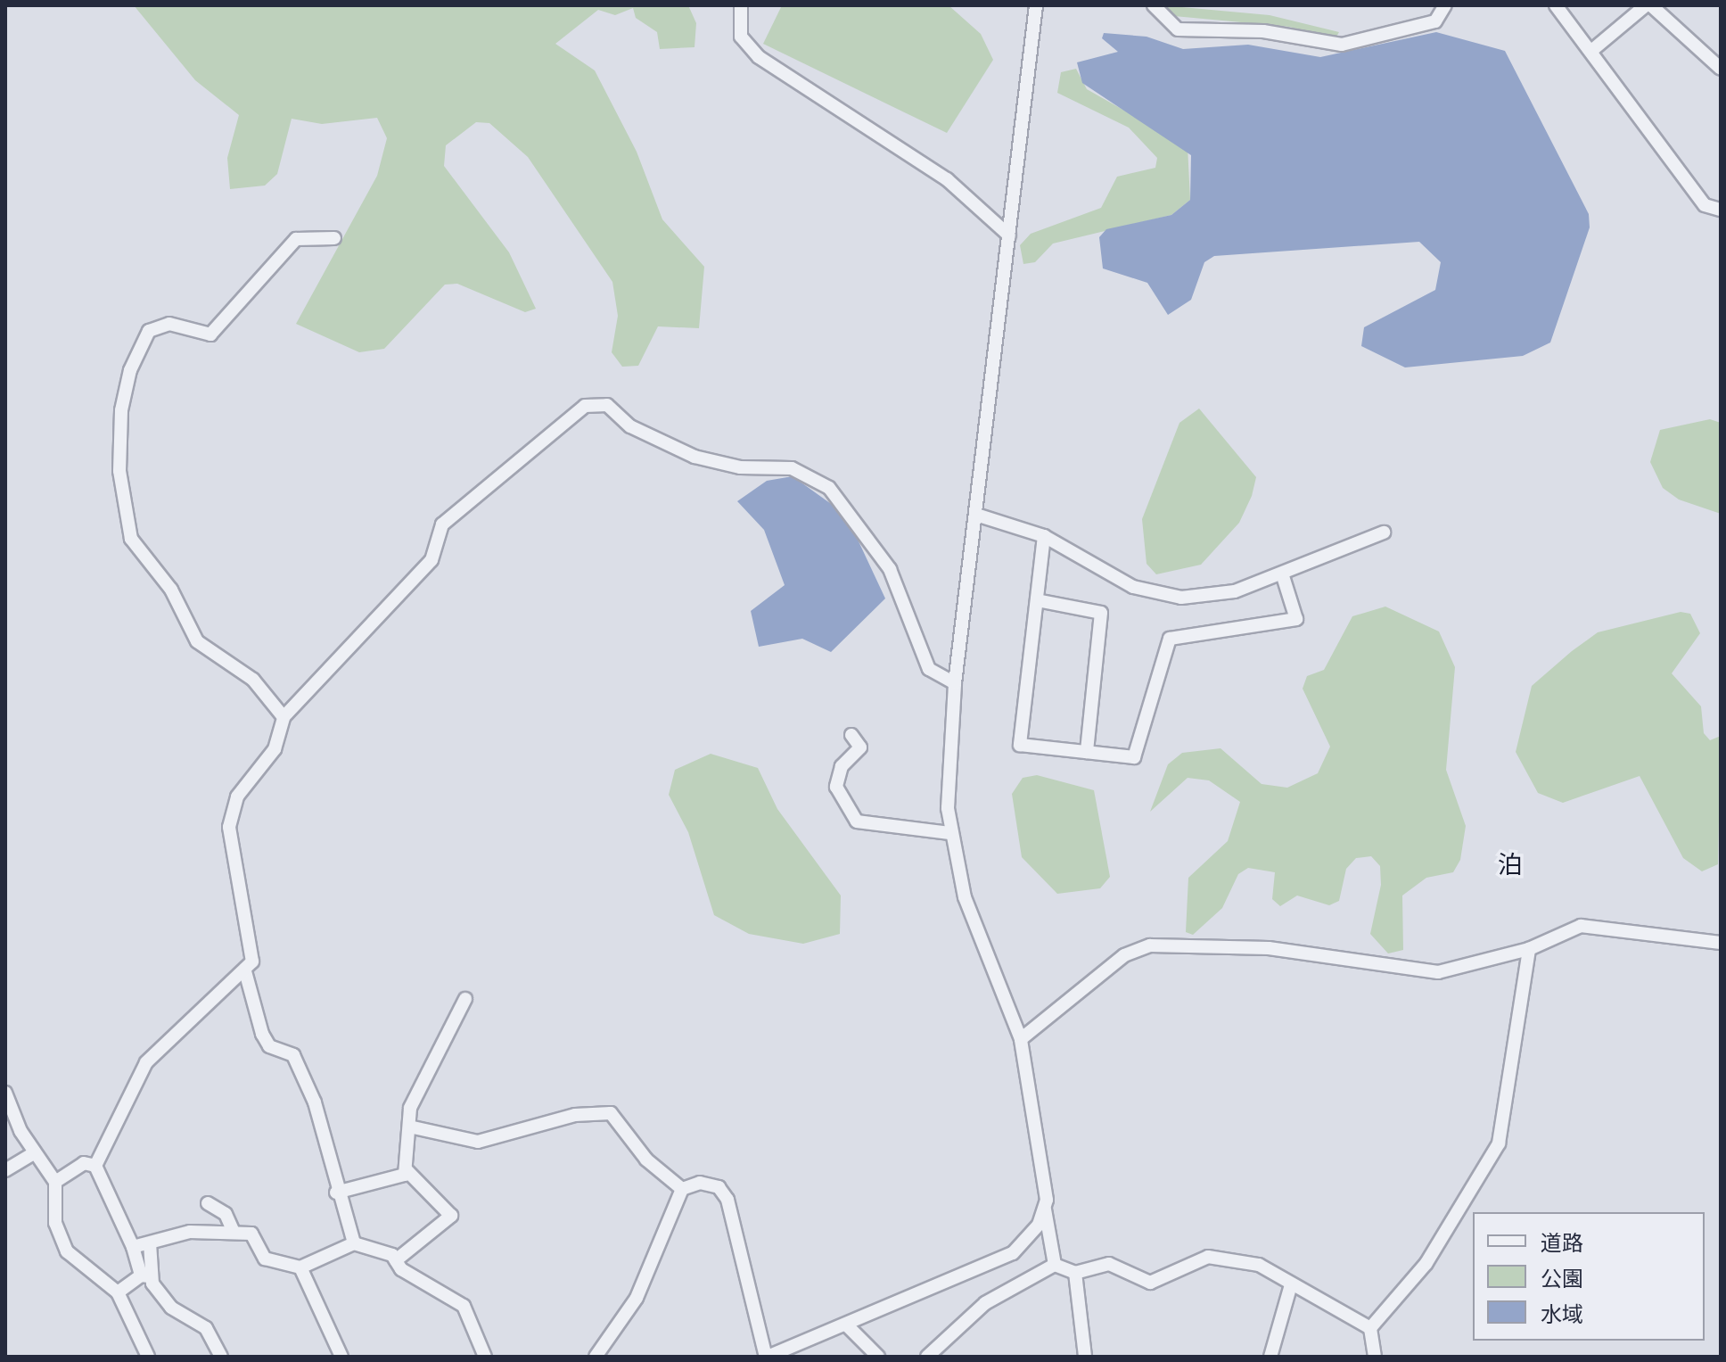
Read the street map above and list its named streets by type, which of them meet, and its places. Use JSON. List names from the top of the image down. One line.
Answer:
{"districts":["泊"],"legend":["道路","公園","水域"]}
